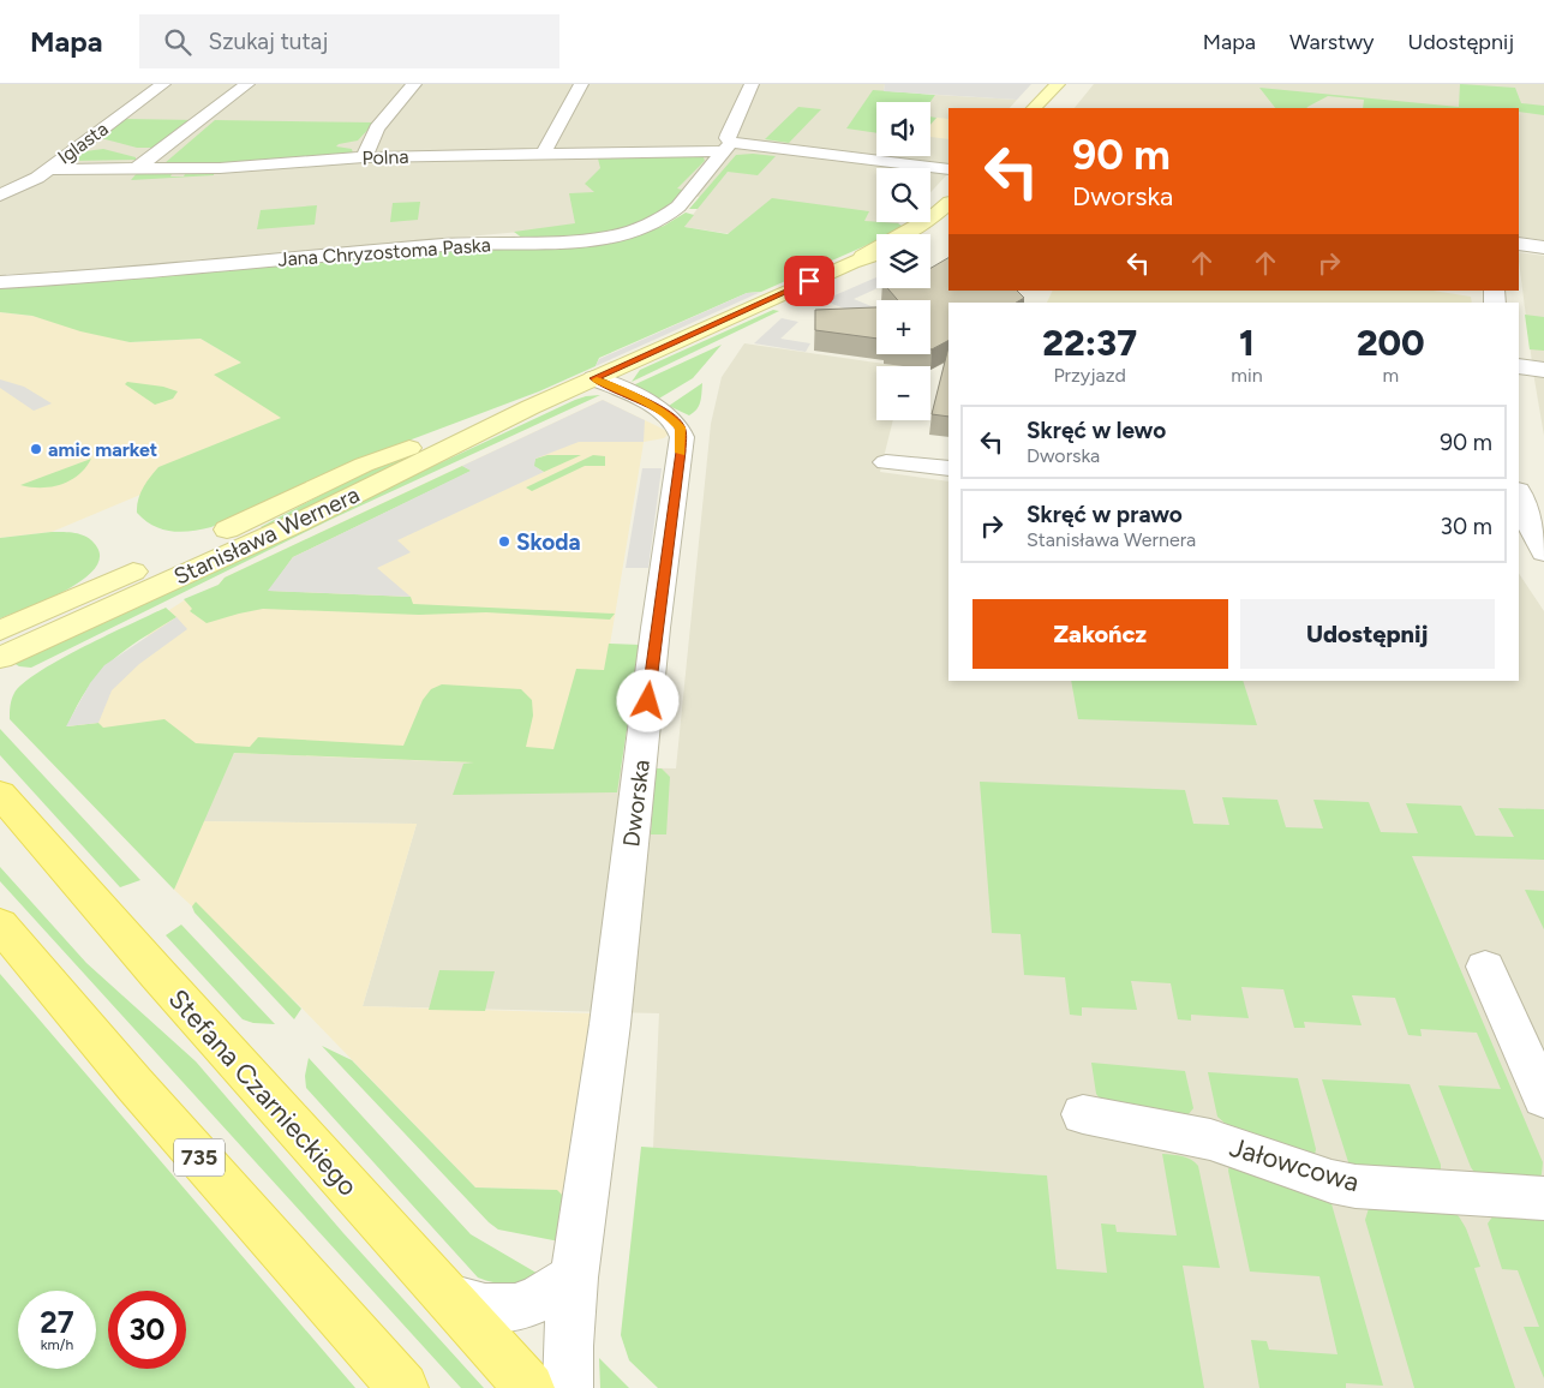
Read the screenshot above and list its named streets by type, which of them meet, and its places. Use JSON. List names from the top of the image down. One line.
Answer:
{"streets":{"main road":["Stefana Czarnieckiego","735"],"street":["Iglasta","Polna","Jana Chryzostoma Paska","Stanisława Wernera","Dworska","Jałowcowa"]},"crossings":[["Iglasta","Polna"],["Polna","Jana Chryzostoma Paska"],["Stanisława Wernera","Dworska"]],"places":["amic market","Skoda"],"page":{"header":"Mapa","search":"Szukaj tutaj","nav":["Mapa","Warstwy","Udostępnij"],"map_buttons":["+","−"],"turn":["90 m","Dworska"],"eta":["22:37","Przyjazd","1","min","200","m"],"list":[{"name":"Skręć w lewo","note":"Dworska","value":"90 m"},{"name":"Skręć w prawo","note":"Stanisława Wernera","value":"30 m"}],"buttons":["Zakończ","Udostępnij"],"speed":"27 km/h","limit":"30"}}
